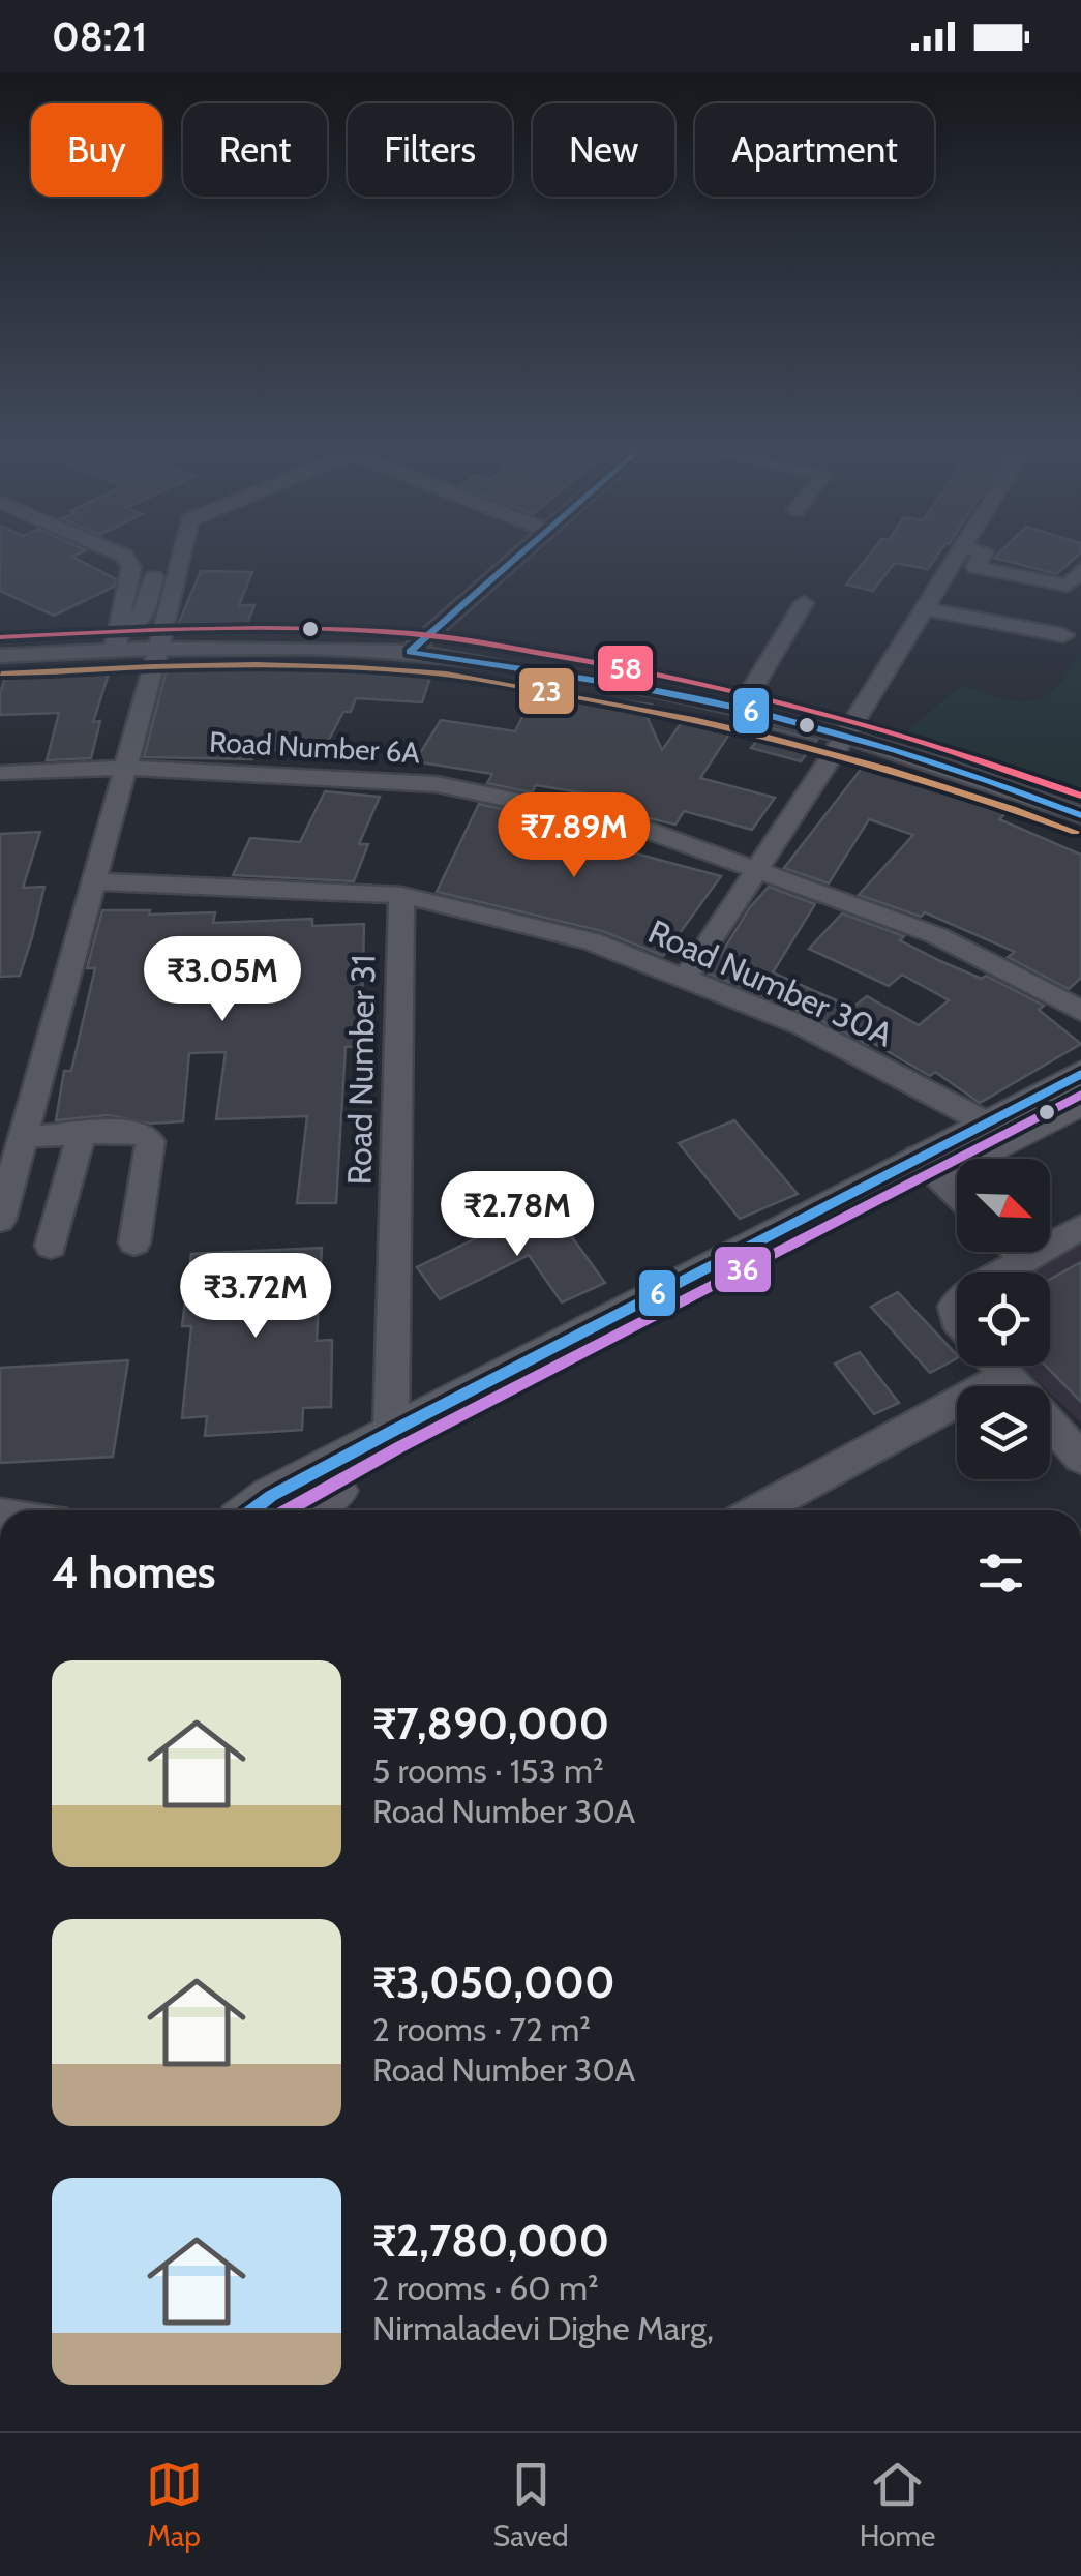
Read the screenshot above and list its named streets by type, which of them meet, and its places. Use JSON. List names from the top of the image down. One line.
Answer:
{"streets":{"street":["Road Number 6A","Road Number 30A","Road Number 31"]},"crossings":[["Road Number 30A","Road Number 31"]],"lines":["transit line 6","transit line 58","transit line 23","transit line 36"],"north":"bottom right","page":{"status":"08:21","chip":["Buy","Rent","Filters","New","Apartment"],"price":["₹7.89M","₹3.05M","₹2.78M","₹3.72M"],"heading":"4 homes","list":[{"name":"₹7,890,000","note":"5 rooms · 153 m² · Road Number 30A"},{"name":"₹3,050,000","note":"2 rooms · 72 m² · Road Number 30A"},{"name":"₹2,780,000","note":"2 rooms · 60 m² · Nirmaladevi Dighe Marg,"}],"tabs":["Map","Saved","Home"]}}
